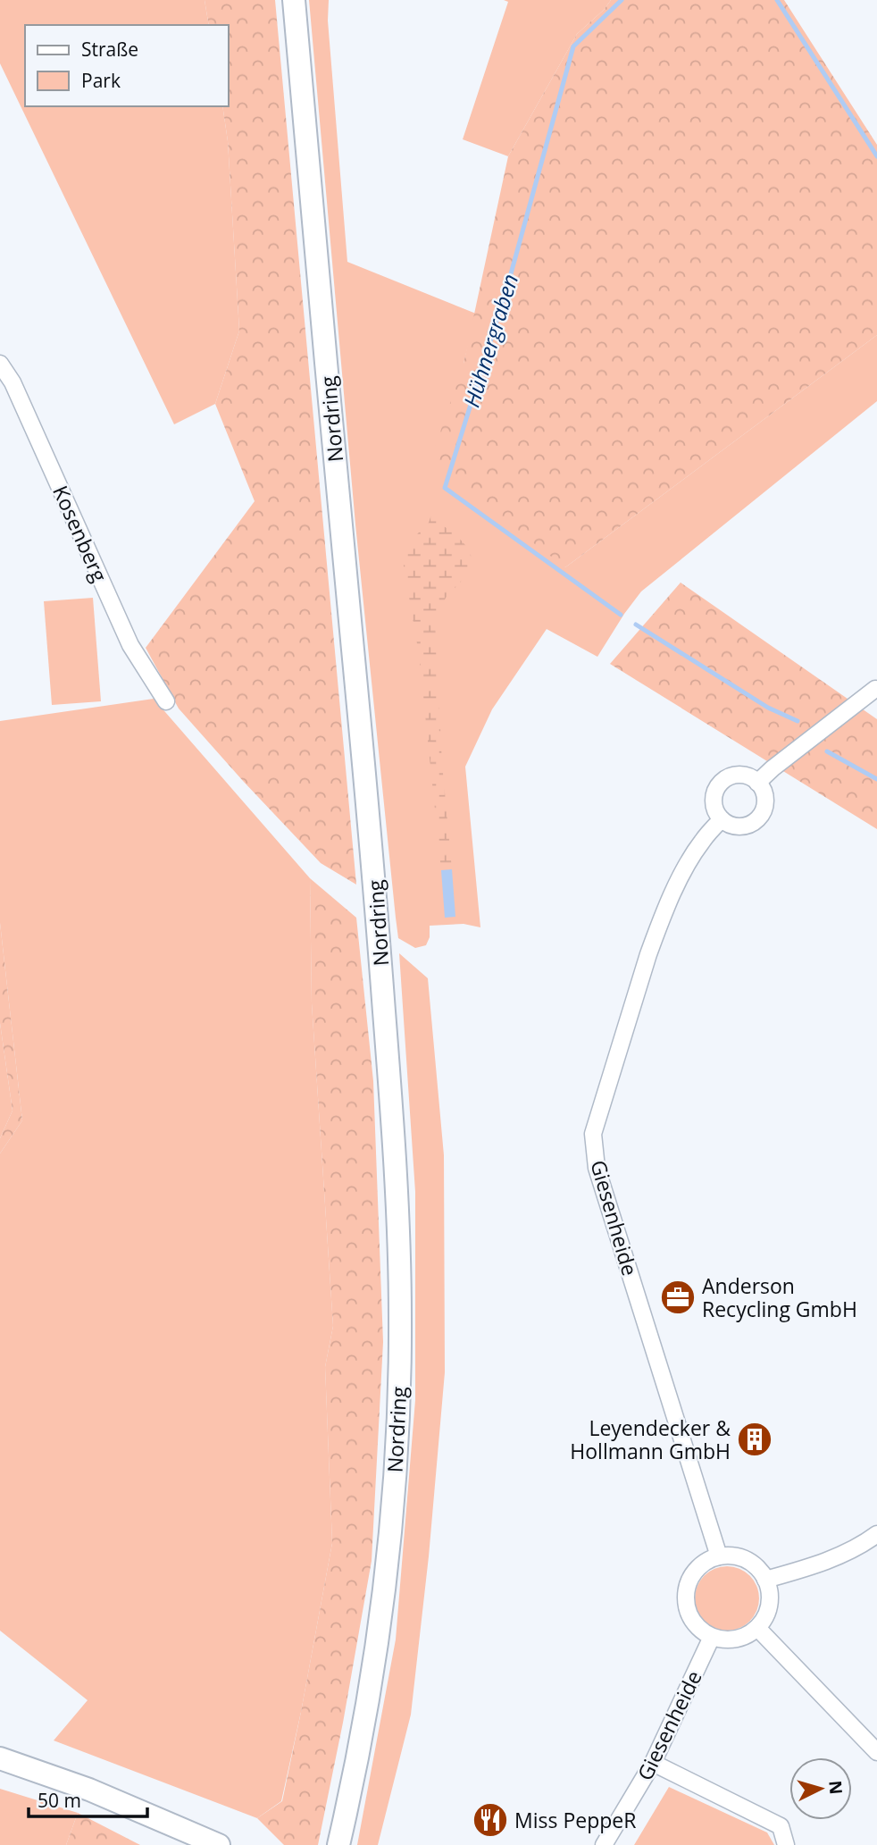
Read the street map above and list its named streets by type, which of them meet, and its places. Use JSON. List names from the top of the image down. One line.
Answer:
{"streets":{"main road":["Nordring"],"street":["Kosenberg","Giesenheide"]},"water":["Hühnergraben"],"places":{"office":["Anderson Recycling GmbH"],"building":["Leyendecker & Hollmann GmbH"],"restaurant":["Miss PeppeR"]},"legend":["Straße","Park"],"scale_bar":"50 m","north":"right"}
